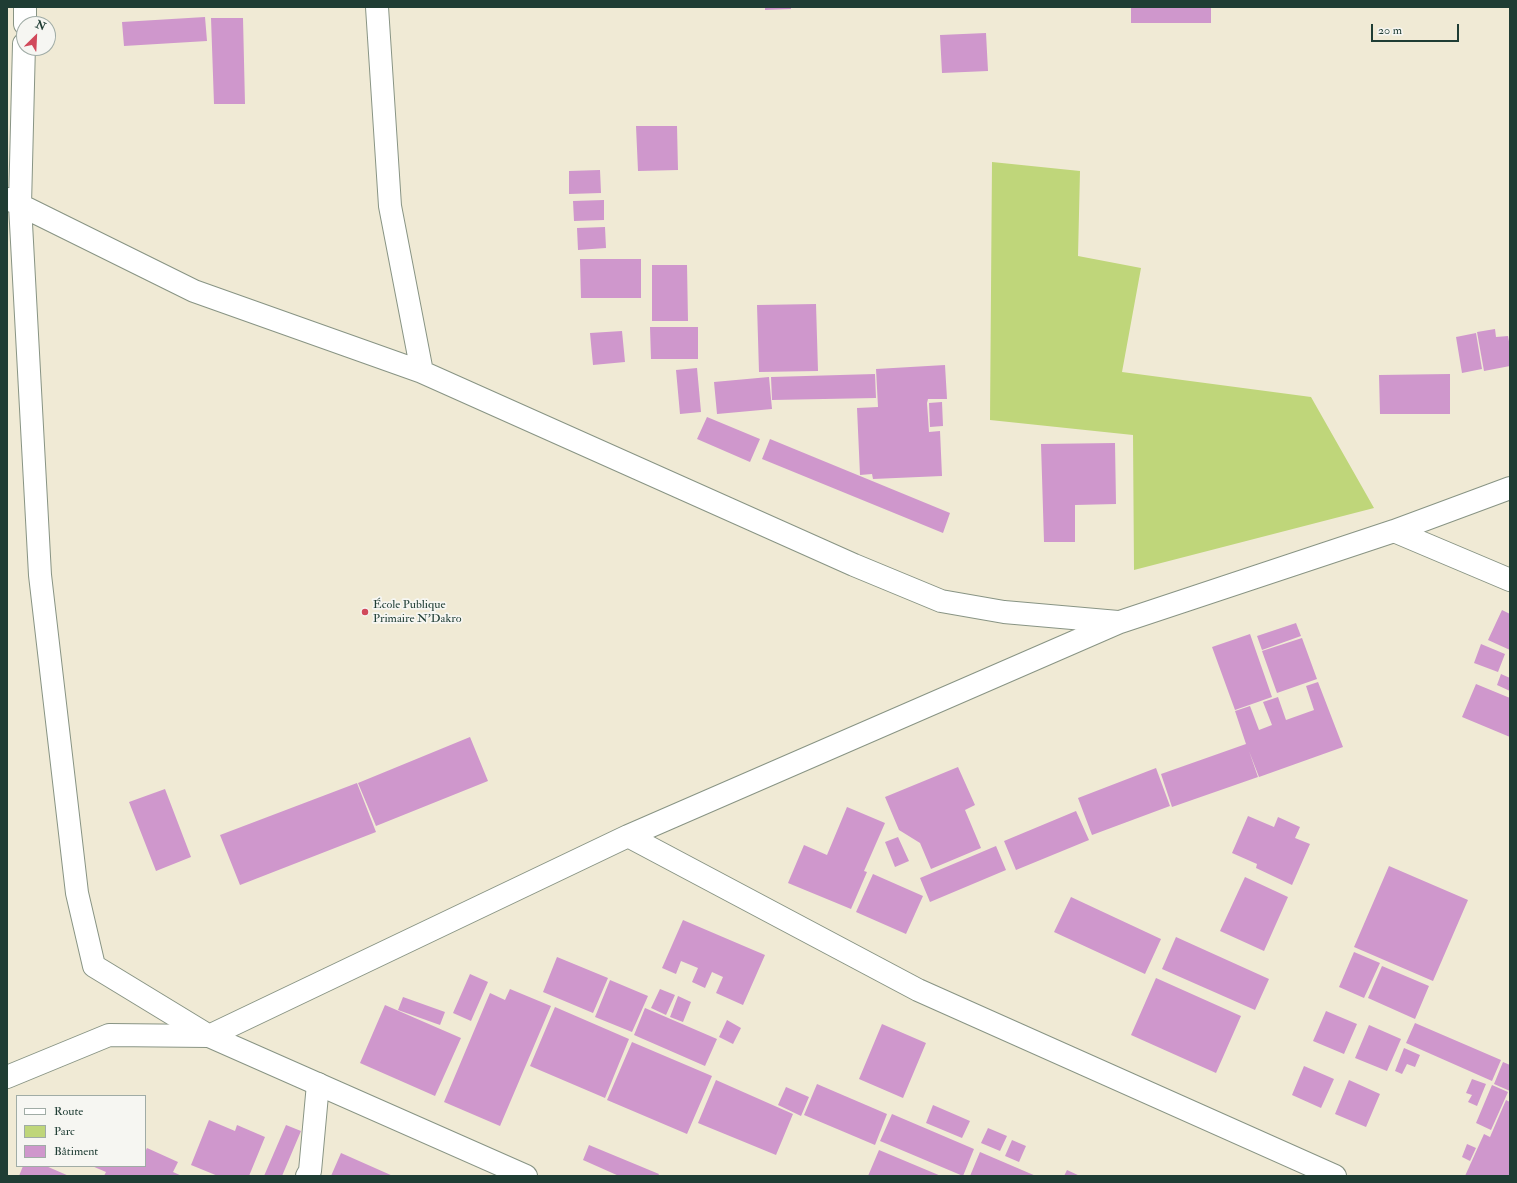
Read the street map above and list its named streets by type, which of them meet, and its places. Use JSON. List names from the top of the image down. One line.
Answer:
{"places":["École Publique Primaire N'Dakro"],"legend":["Route","Parc","Bâtiment"],"scale_bar":"20 m","north":"top right"}
